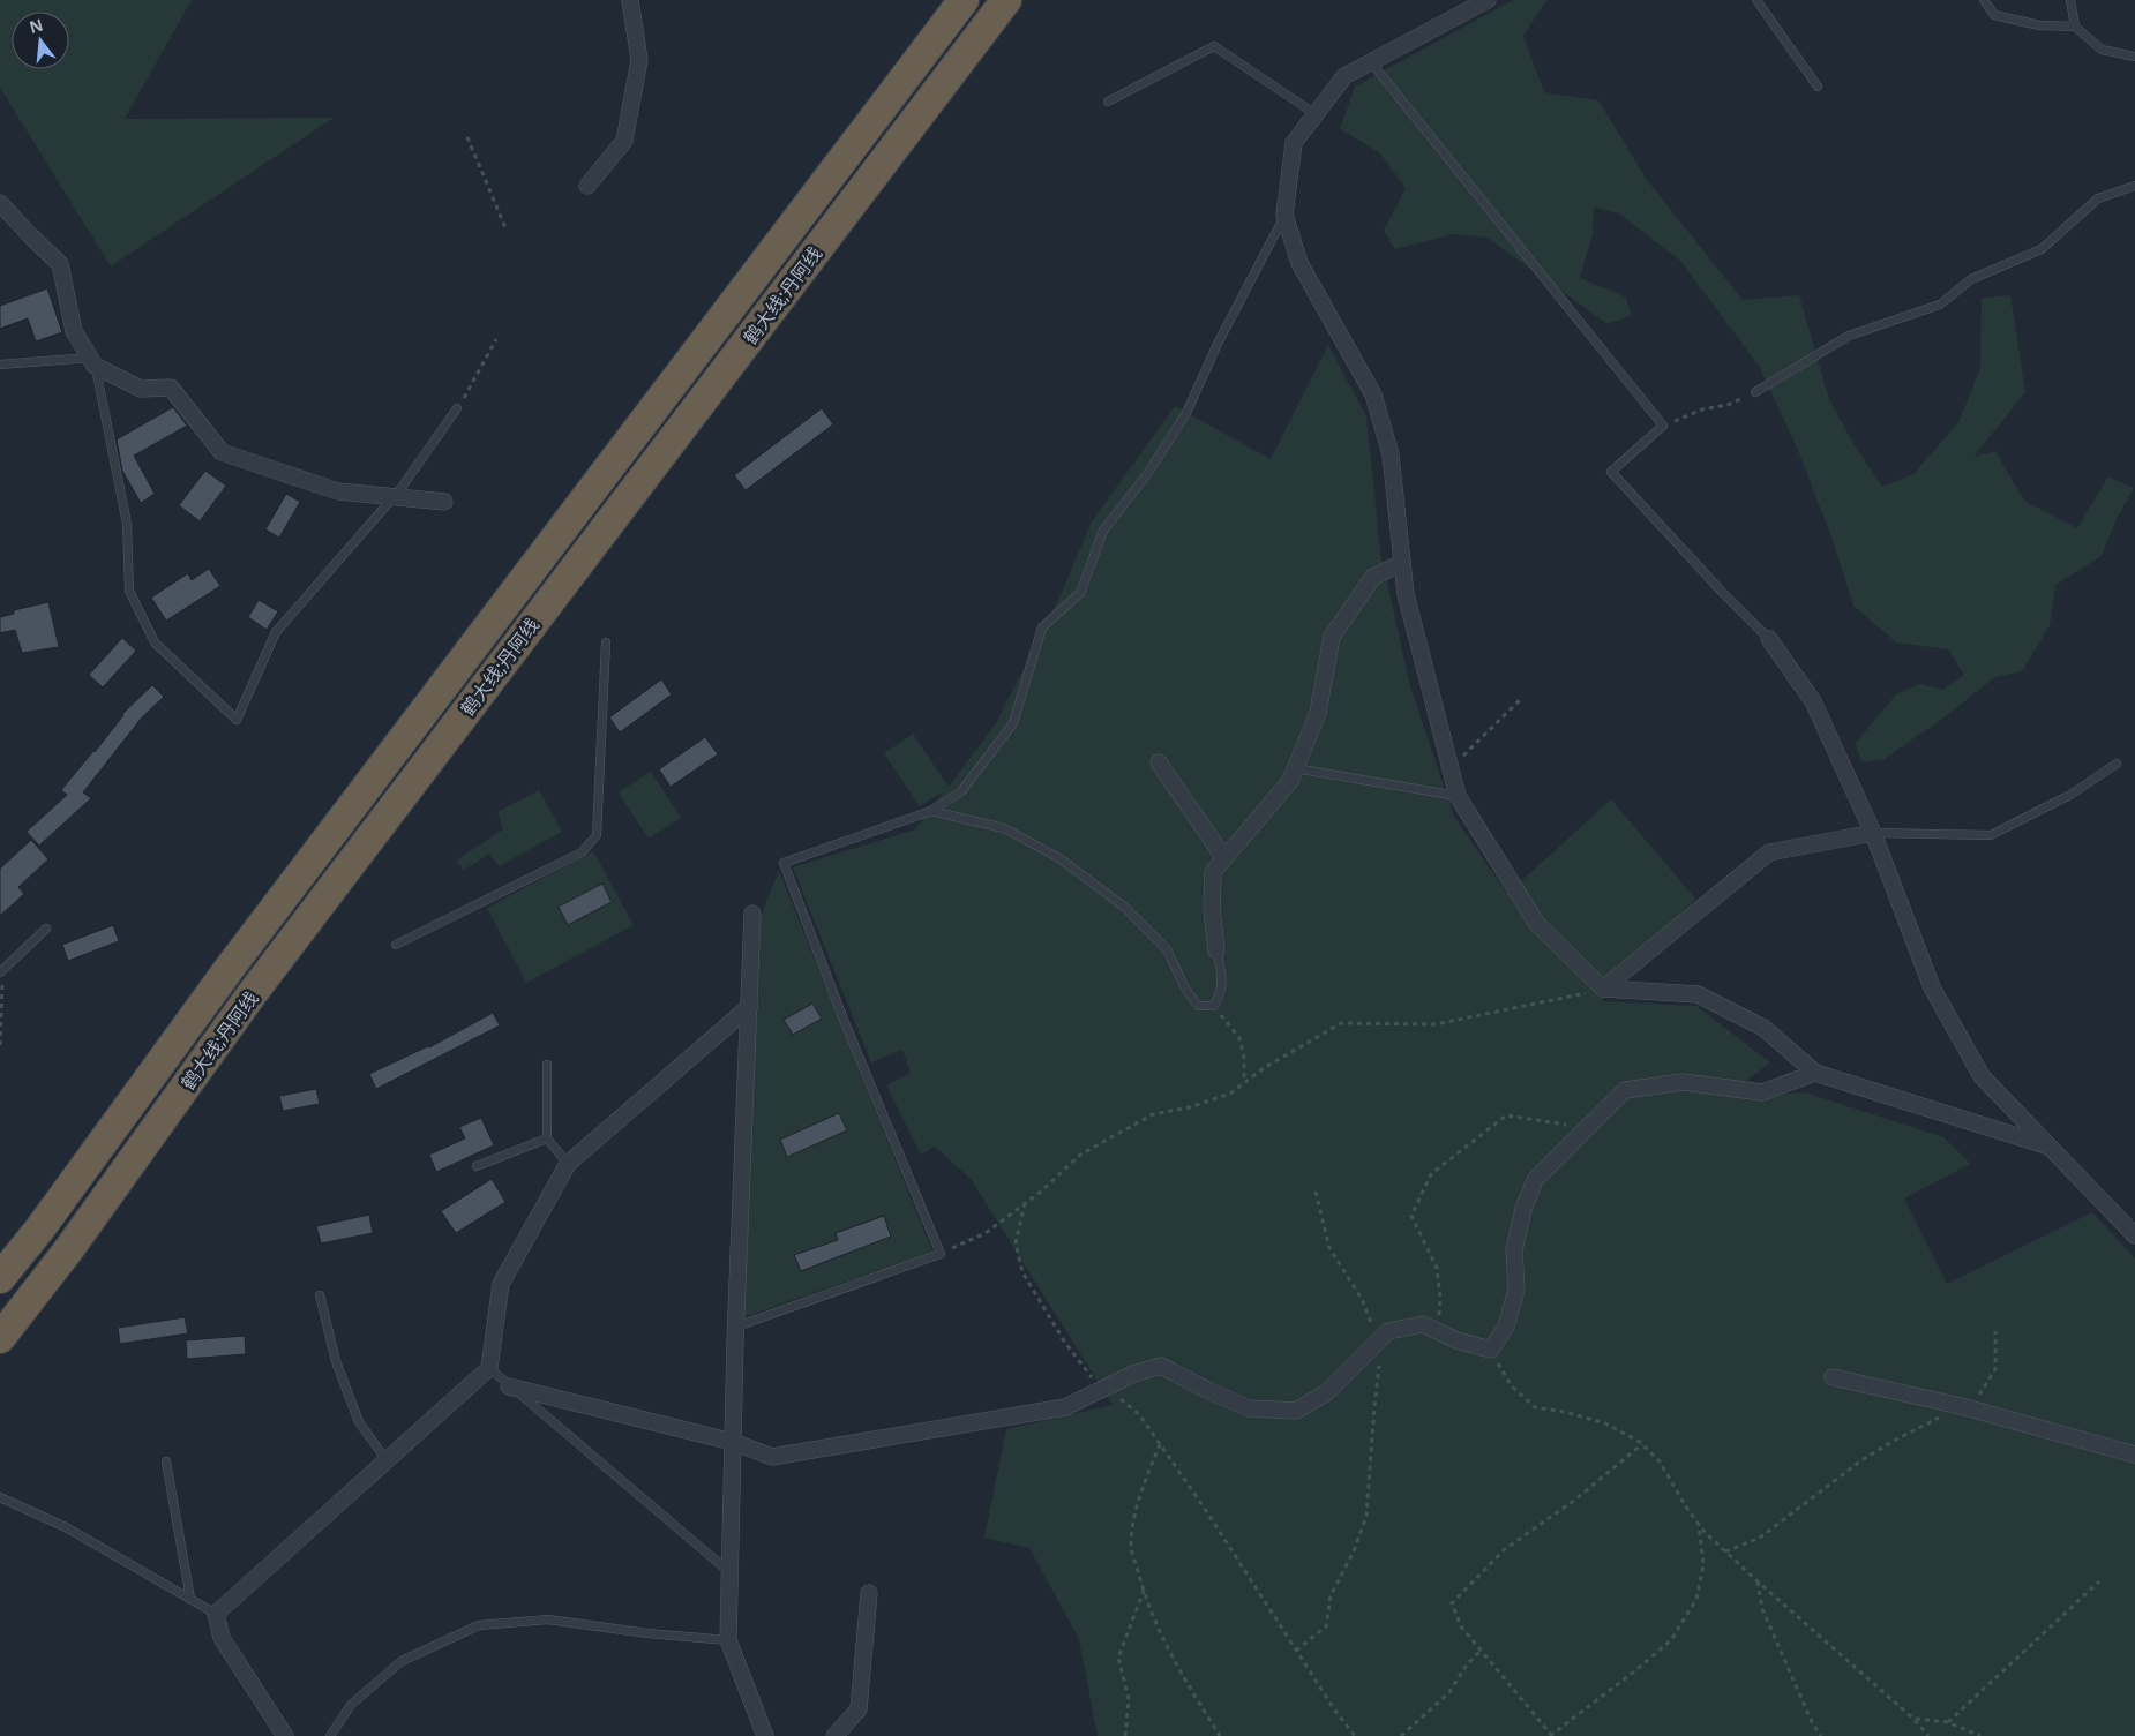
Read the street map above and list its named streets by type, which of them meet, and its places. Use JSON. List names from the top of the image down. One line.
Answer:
{"streets":{"highway":["鹤大线;丹阿线"]},"north":"top"}
